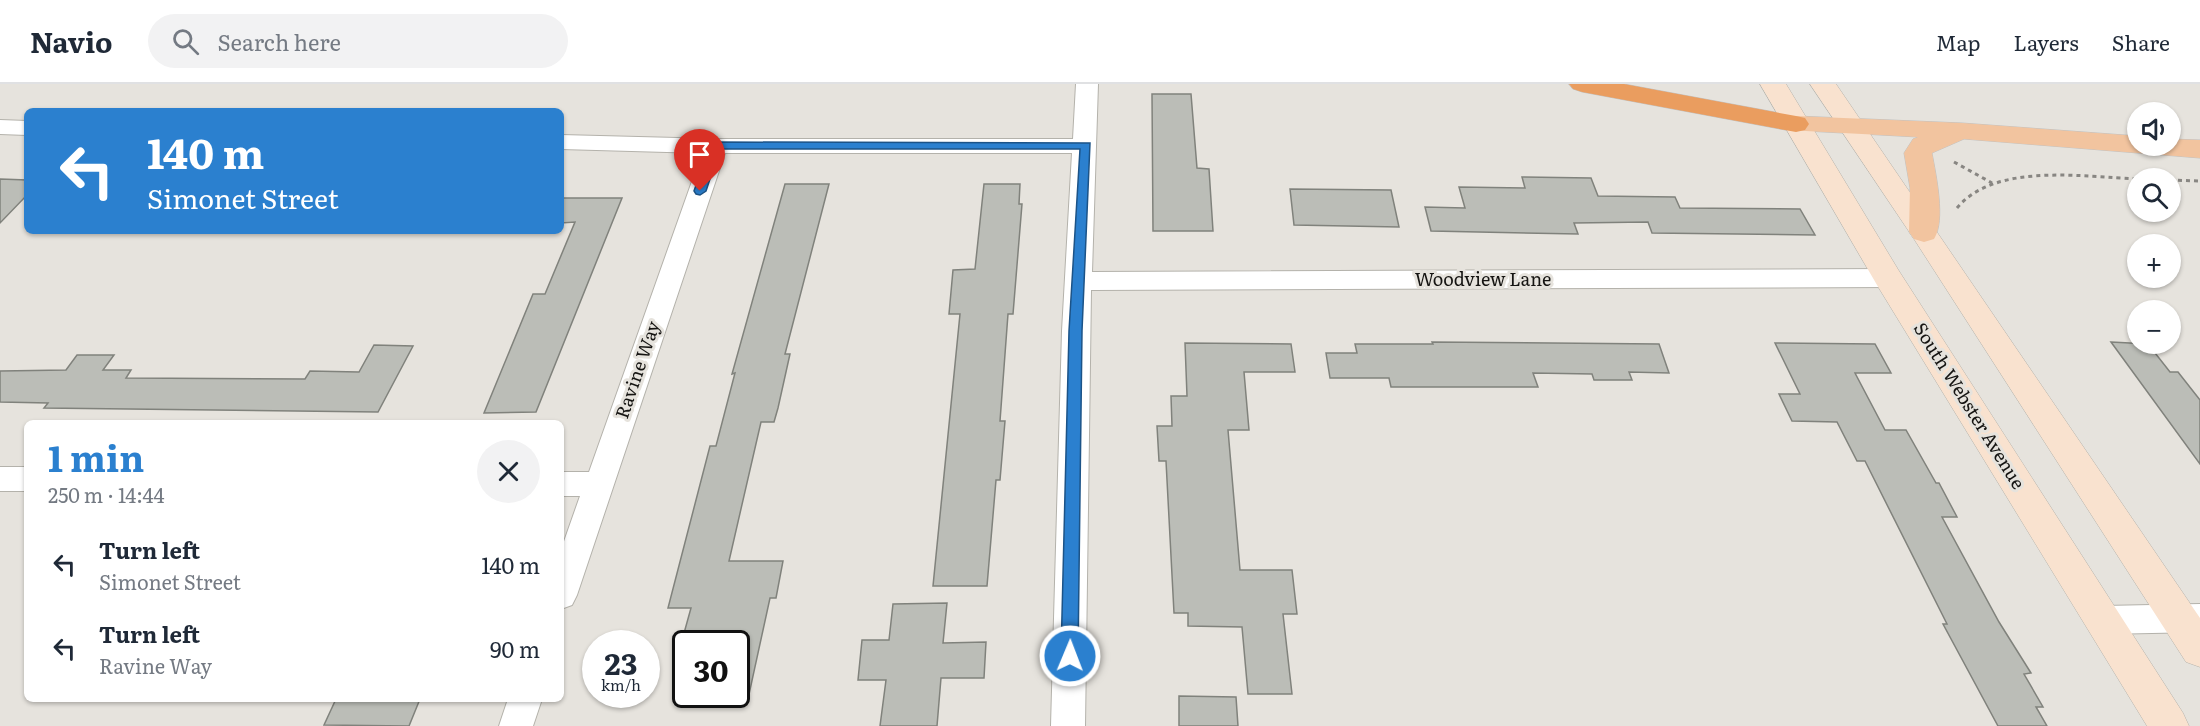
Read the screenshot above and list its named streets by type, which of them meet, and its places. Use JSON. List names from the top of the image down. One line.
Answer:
{"streets":{"main road":["South Webster Avenue"],"street":["Woodview Lane","Ravine Way"]},"crossings":[["Woodview Lane","South Webster Avenue"]],"page":{"header":"Navio","search":"Search here","nav":["Map","Layers","Share"],"map_buttons":["+","−"],"turn":["140 m","Simonet Street"],"heading":["1 min","250 m · 14:44"],"list":[{"name":"Turn left","note":"Simonet Street","value":"140 m"},{"name":"Turn left","note":"Ravine Way","value":"90 m"}],"speed":"23 km/h","limit":"30"}}
